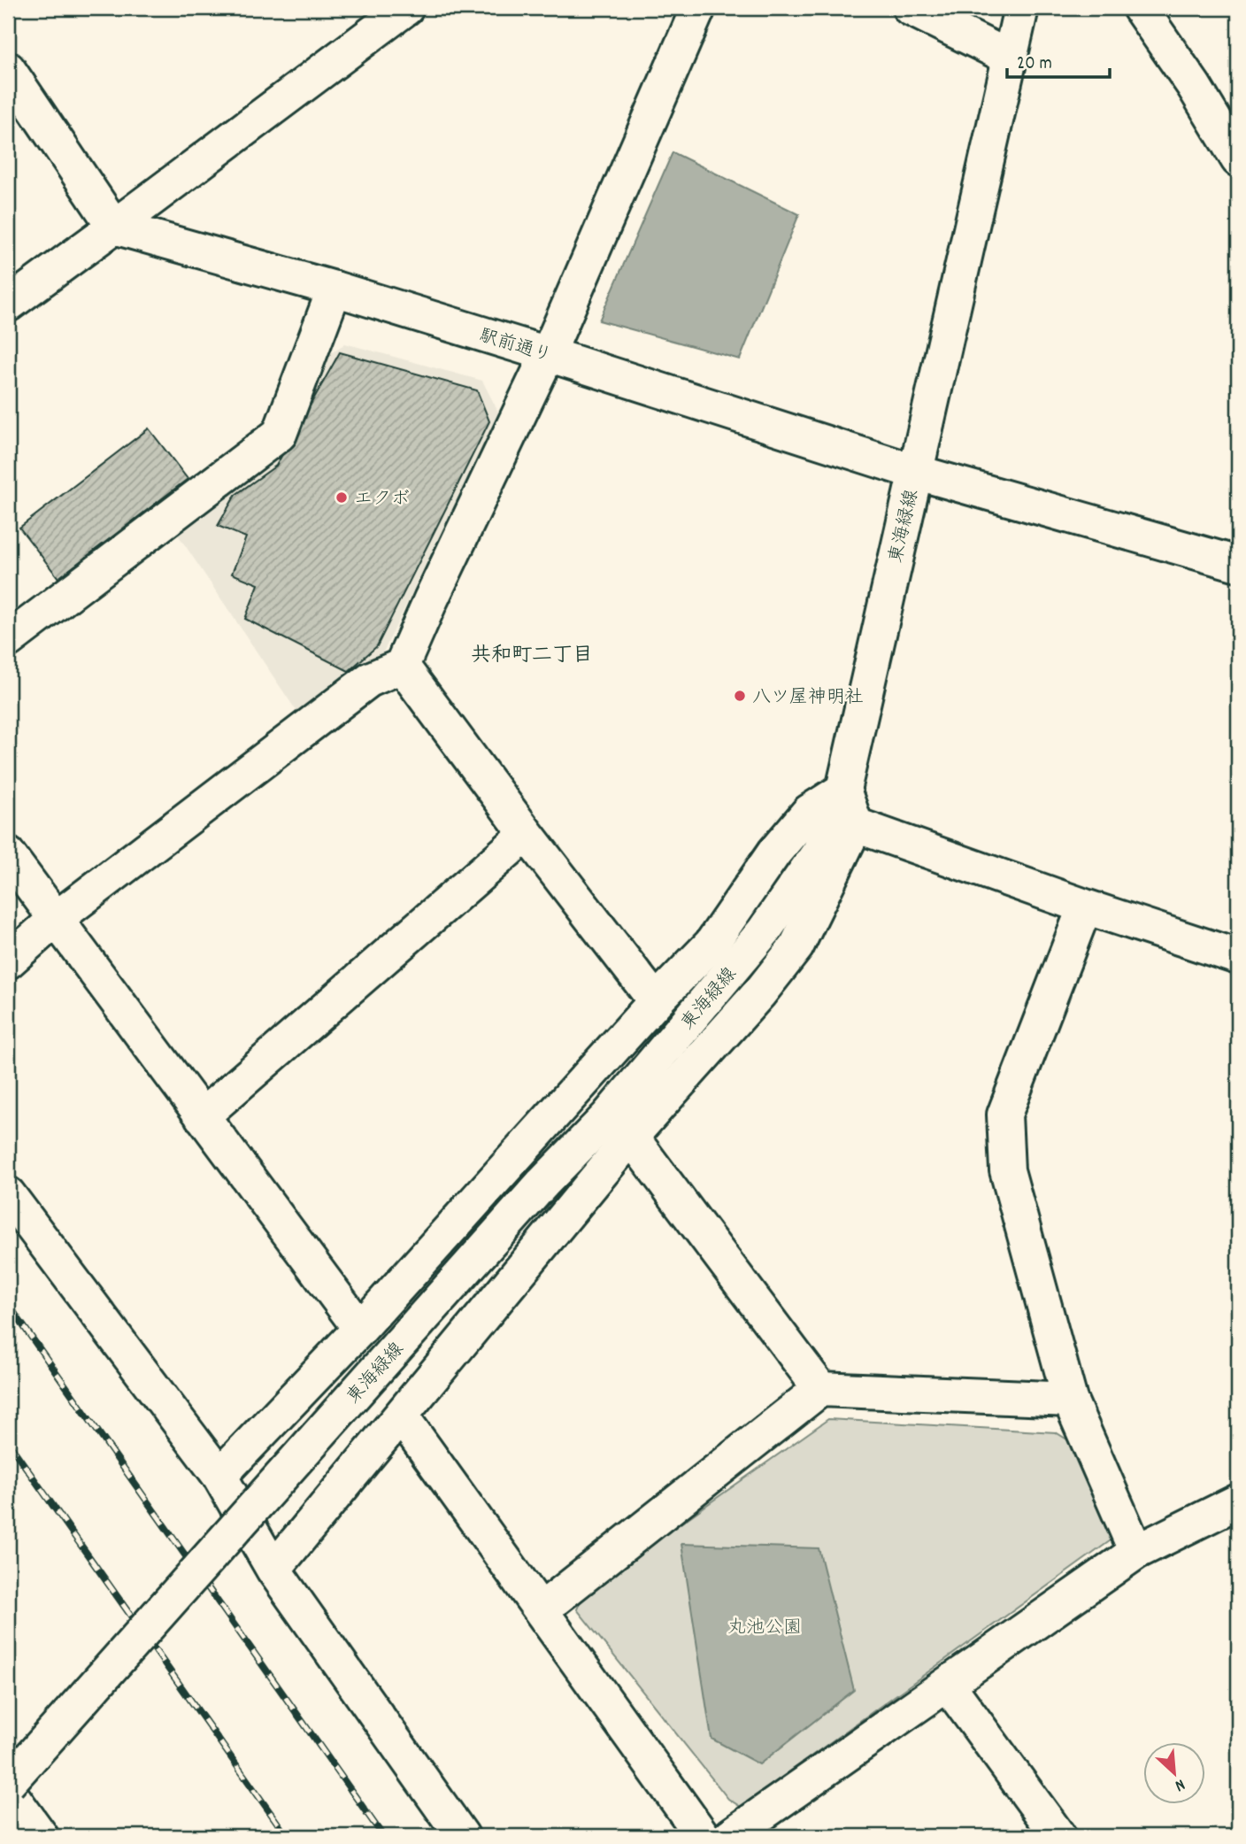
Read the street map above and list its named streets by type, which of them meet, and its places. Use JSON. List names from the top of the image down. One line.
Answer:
{"streets":{"street":["駅前通り","東海緑線"]},"crossings":[["駅前通り","東海緑線"]],"districts":["共和町二丁目"],"parks":["丸池公園"],"places":["エクボ","八ツ屋神明社"],"scale_bar":"20 m","north":"bottom right"}
